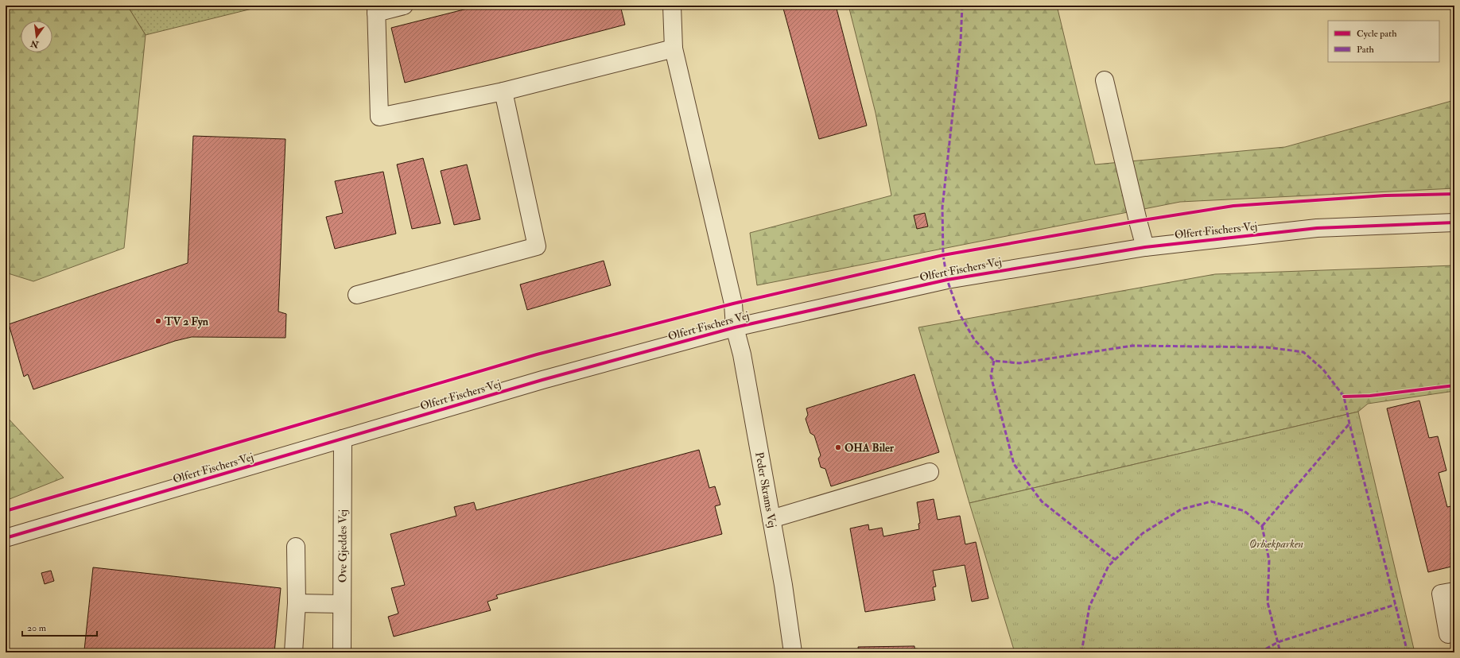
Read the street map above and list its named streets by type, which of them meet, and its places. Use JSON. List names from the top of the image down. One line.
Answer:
{"streets":{"street":["Olfert Fischers Vej","Peder Skrams Vej","Ove Gjeddes Vej"]},"crossings":[["Olfert Fischers Vej","Peder Skrams Vej"],["Olfert Fischers Vej","Ove Gjeddes Vej"]],"parks":["Ørbækparken"],"places":["TV 2 Fyn","OHA Biler"],"legend":["Cycle path","Path"],"scale_bar":"20 m","north":"bottom"}
